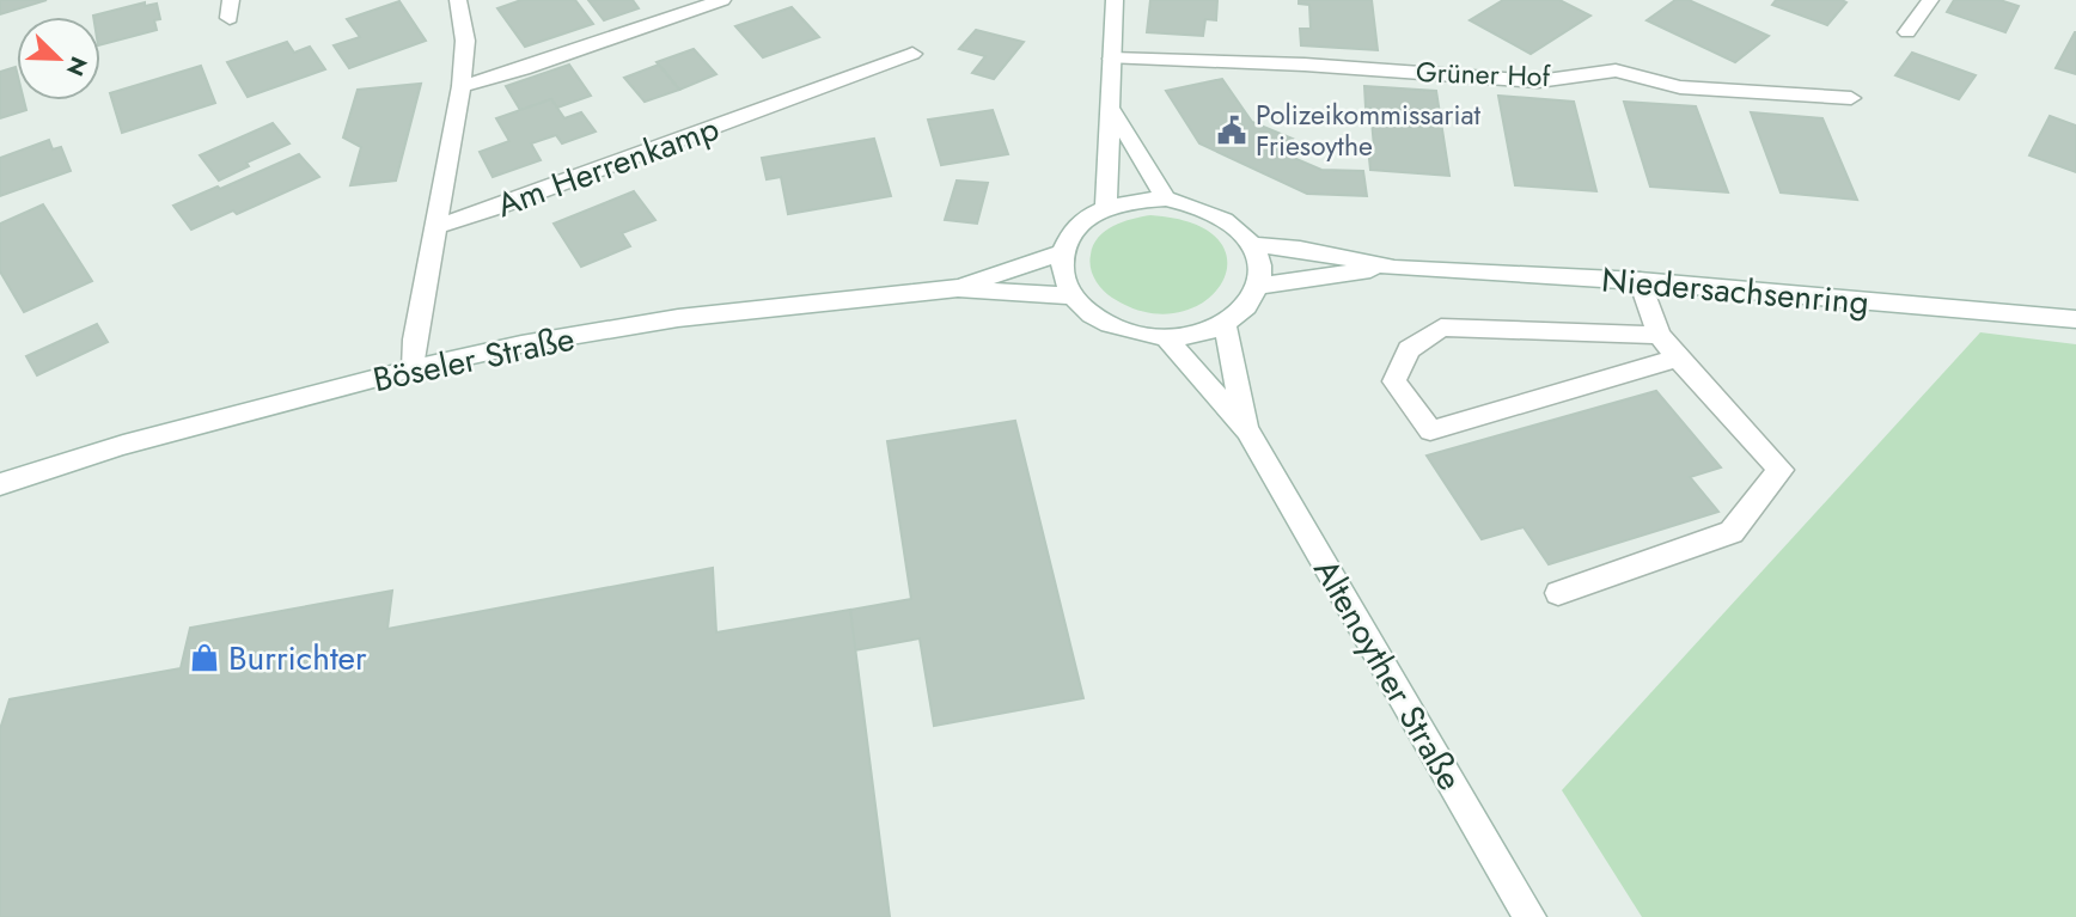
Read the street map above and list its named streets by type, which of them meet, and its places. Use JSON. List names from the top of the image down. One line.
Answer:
{"streets":{"main road":["Grüner Hof","Am Herrenkamp","Niedersachsenring","Böseler Straße","Altenoyther Straße"]},"crossings":[["Niedersachsenring","Böseler Straße"],["Niedersachsenring","Altenoyther Straße"],["Böseler Straße","Altenoyther Straße"]],"places":{"public building":["Polizeikommissariat Friesoythe"],"shop":["Burrichter"]},"north":"bottom right"}
